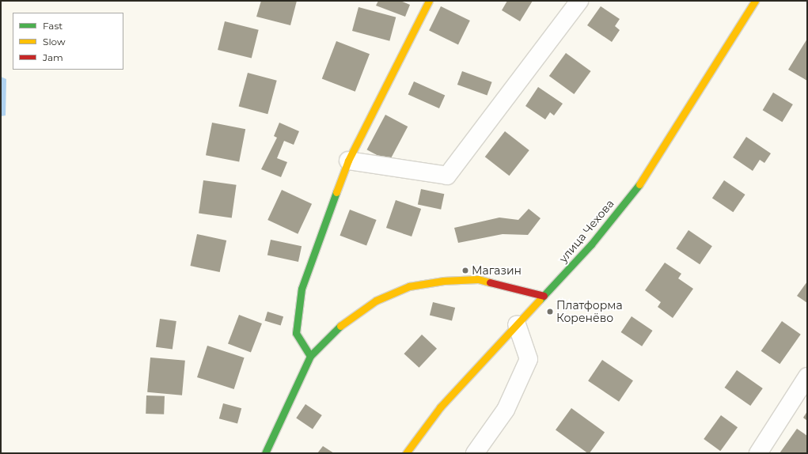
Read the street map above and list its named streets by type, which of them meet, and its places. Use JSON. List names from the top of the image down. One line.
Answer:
{"streets":{"street":["улица Чехова"]},"places":["Магазин","Платформа Коренёво"],"legend":["Fast","Slow","Jam"]}
